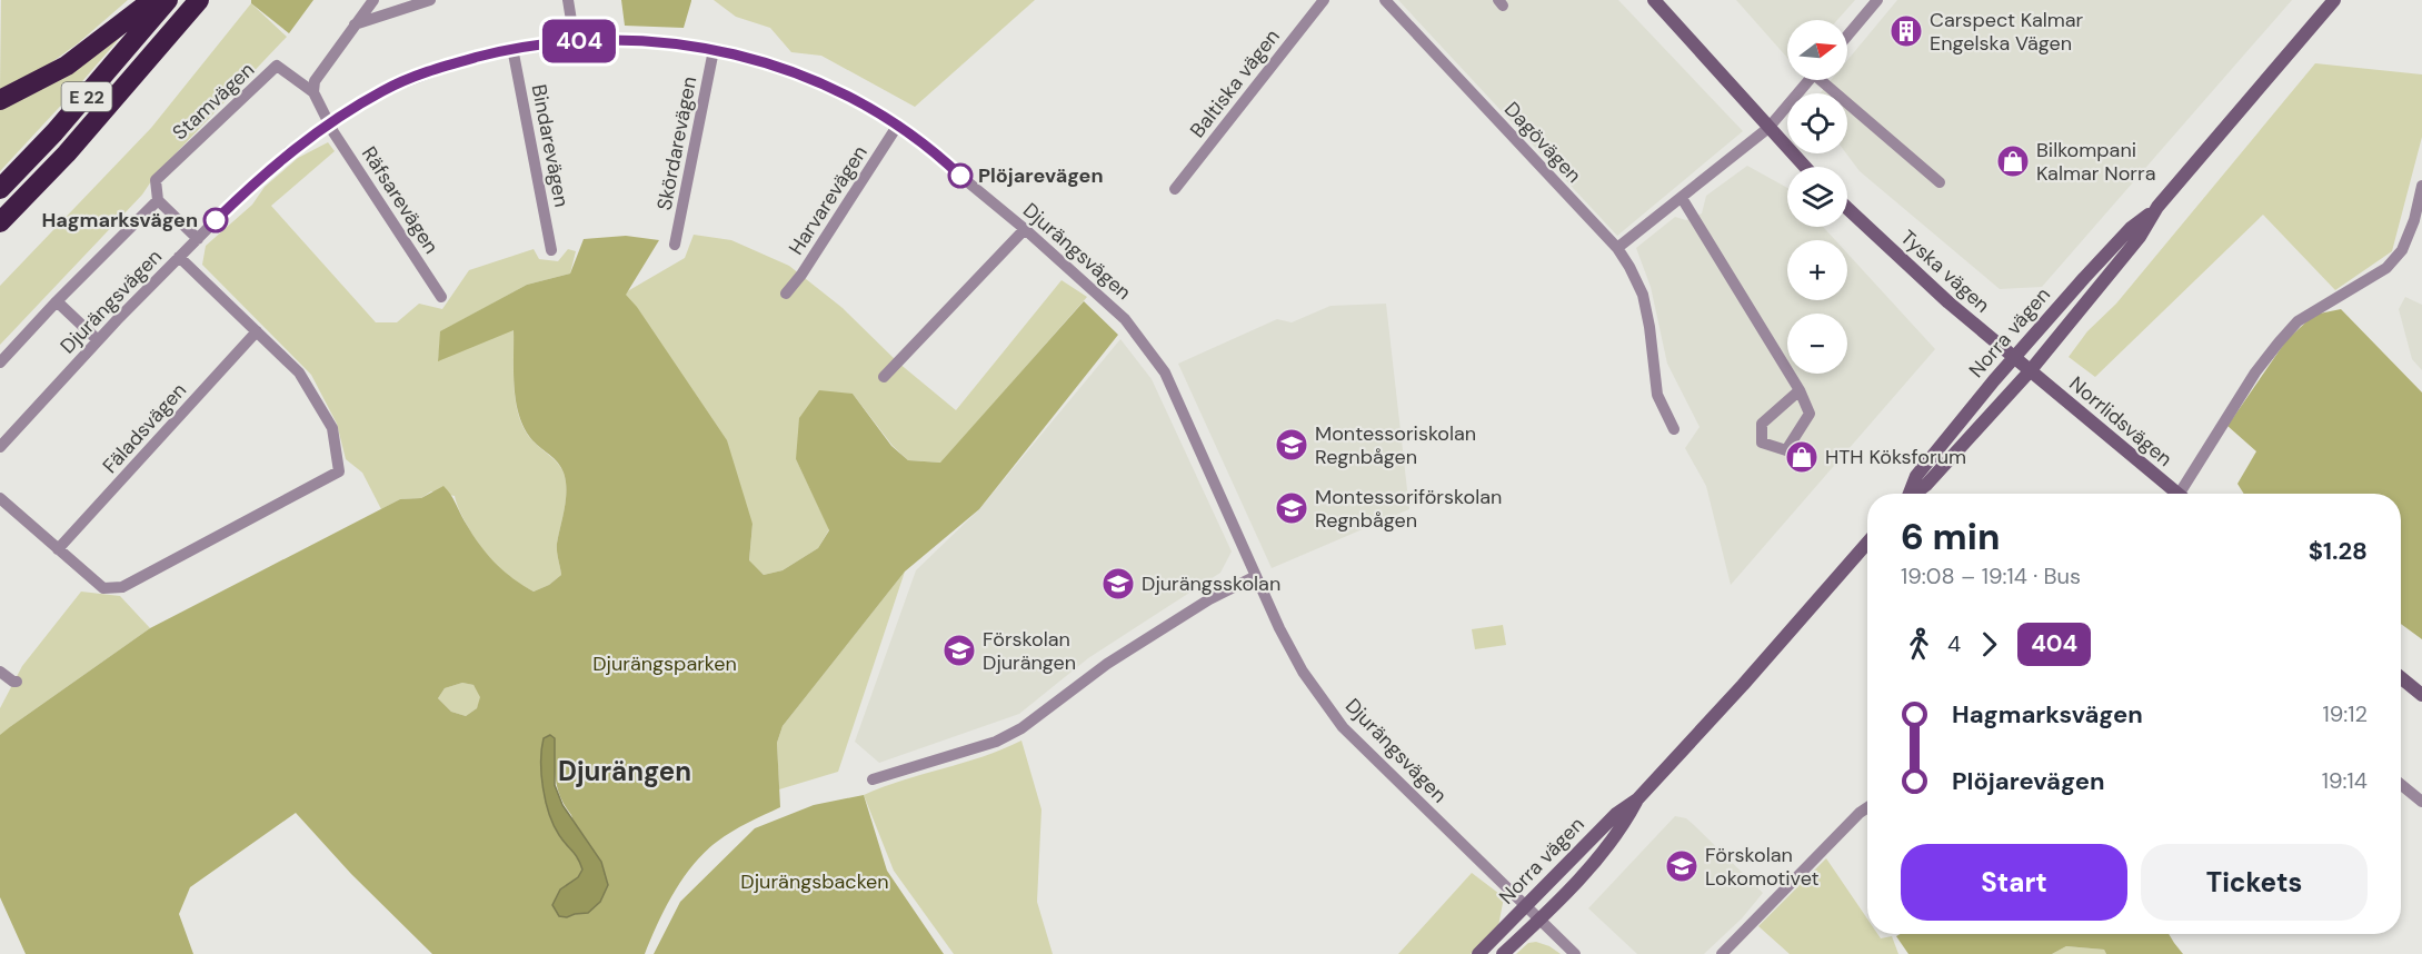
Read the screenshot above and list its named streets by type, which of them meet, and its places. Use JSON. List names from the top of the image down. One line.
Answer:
{"streets":{"highway":["E 22"],"main road":["Tyska vägen","Norra vägen","Norrlidsvägen"],"street":["Baltiska vägen","Stamvägen","Dagövägen","Skördarevägen","Bindarevägen","Räfsarevägen","Harvarevägen","Djurängsvägen","Fäladsvägen"]},"crossings":[["Stamvägen","Räfsarevägen"],["Stamvägen","Djurängsvägen"],["Skördarevägen","Djurängsvägen"],["Bindarevägen","Djurängsvägen"],["Räfsarevägen","Djurängsvägen"],["Harvarevägen","Djurängsvägen"],["Djurängsvägen","Norra vägen"],["Tyska vägen","Norra vägen"],["Tyska vägen","Norrlidsvägen"],["Norra vägen","Norrlidsvägen"]],"districts":["Djurängen"],"parks":["Djurängsparken","Djurängsbacken"],"places":{"building":["Carspect Kalmar Engelska Vägen"],"shop":["Bilkompani Kalmar Norra","HTH Köksforum"],"other":["Plöjarevägen","Hagmarksvägen"],"school or university":["Montessoriskolan Regnbågen","Montessoriförskolan Regnbågen","Djurängsskolan","Förskolan Djurängen","Förskolan Lokomotivet"]},"lines":["bus line 404"],"north":"right","page":{"on_map":"404","map_buttons":["+","−"],"heading":["6 min","19:08 – 19:14 · Bus","$1.28"],"legs":["4","404"],"list":[{"name":"Hagmarksvägen","value":"19:12"},{"name":"Plöjarevägen","value":"19:14"}],"buttons":["Start","Tickets"]}}
